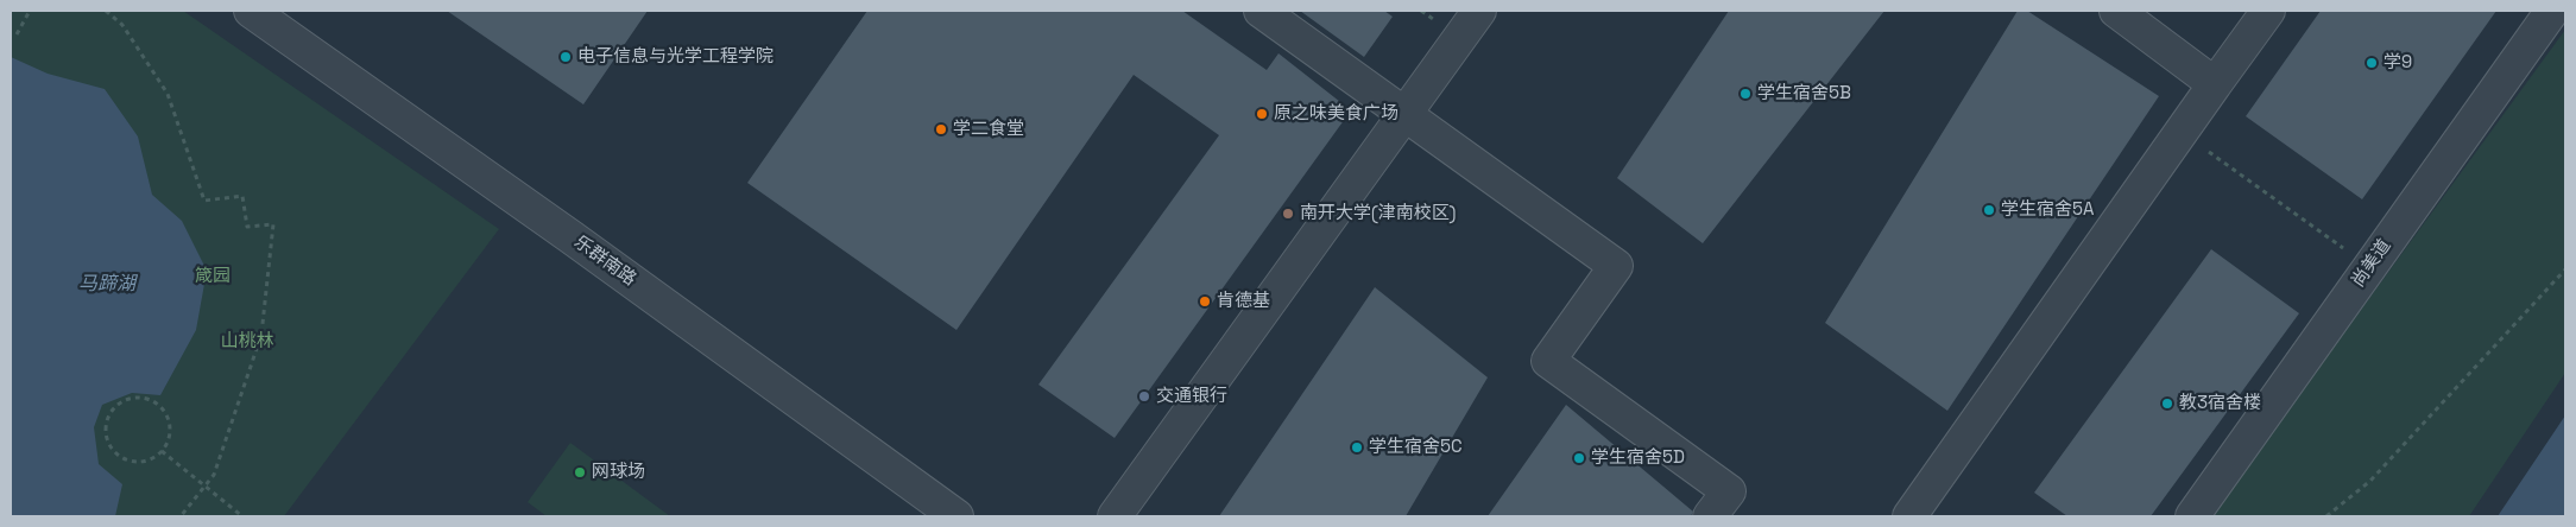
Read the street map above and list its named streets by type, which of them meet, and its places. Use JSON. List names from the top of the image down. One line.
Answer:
{"streets":{"street":["乐群南路","尚美道"]},"water":["马蹄湖"],"parks":["箴园","山桃林"],"places":["电子信息与光学工程学院","学9","学生宿舍5B","原之味美食广场","学二食堂","学生宿舍5A","南开大学(津南校区)","肯德基","交通银行","教3宿舍楼","学生宿舍5C","学生宿舍5D","网球场"]}
